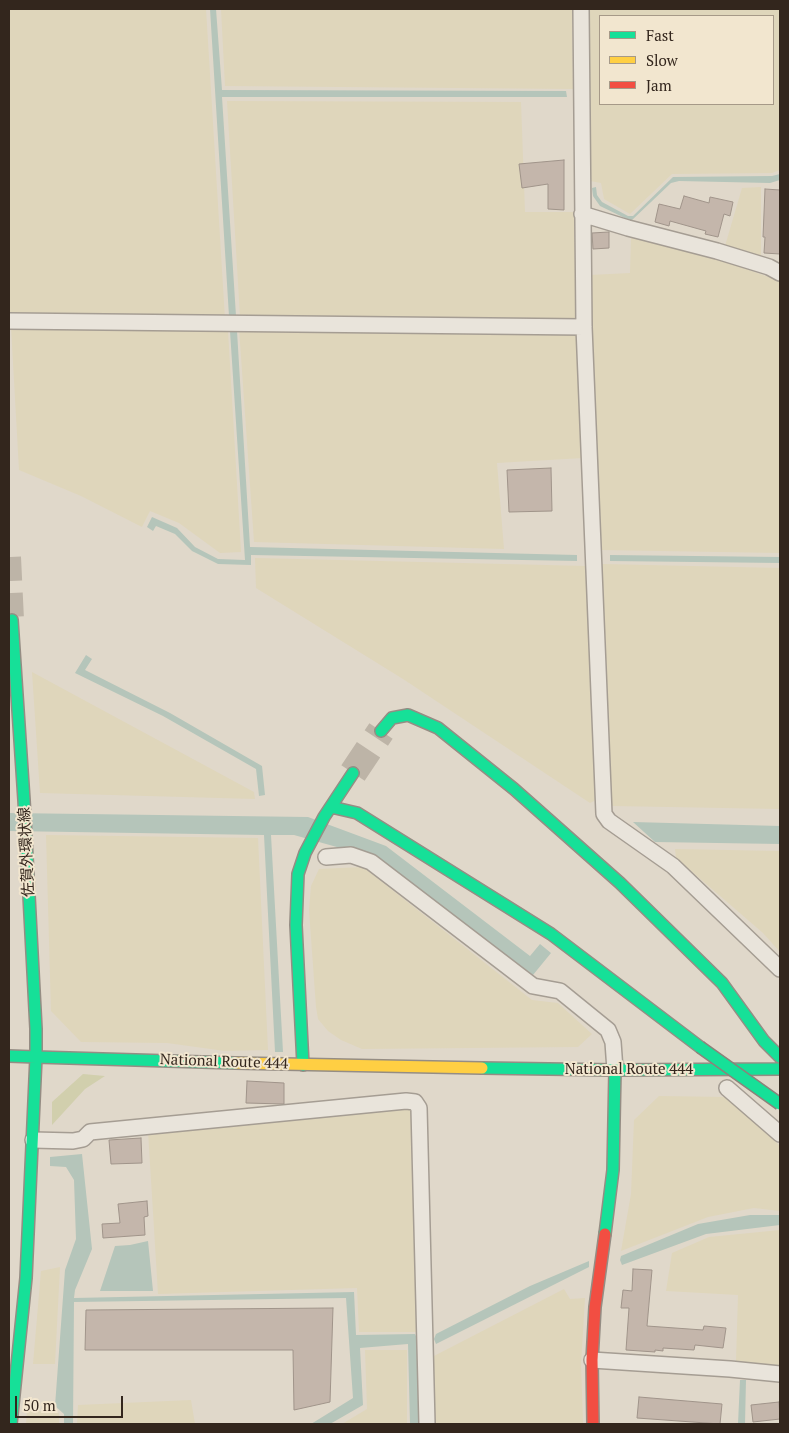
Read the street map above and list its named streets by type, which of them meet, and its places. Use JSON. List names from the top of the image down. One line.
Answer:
{"streets":{"main road":["佐賀外環状線","National Route 444"]},"crossings":[["佐賀外環状線","National Route 444"]],"legend":["Fast","Slow","Jam"],"scale_bar":"50 m"}
